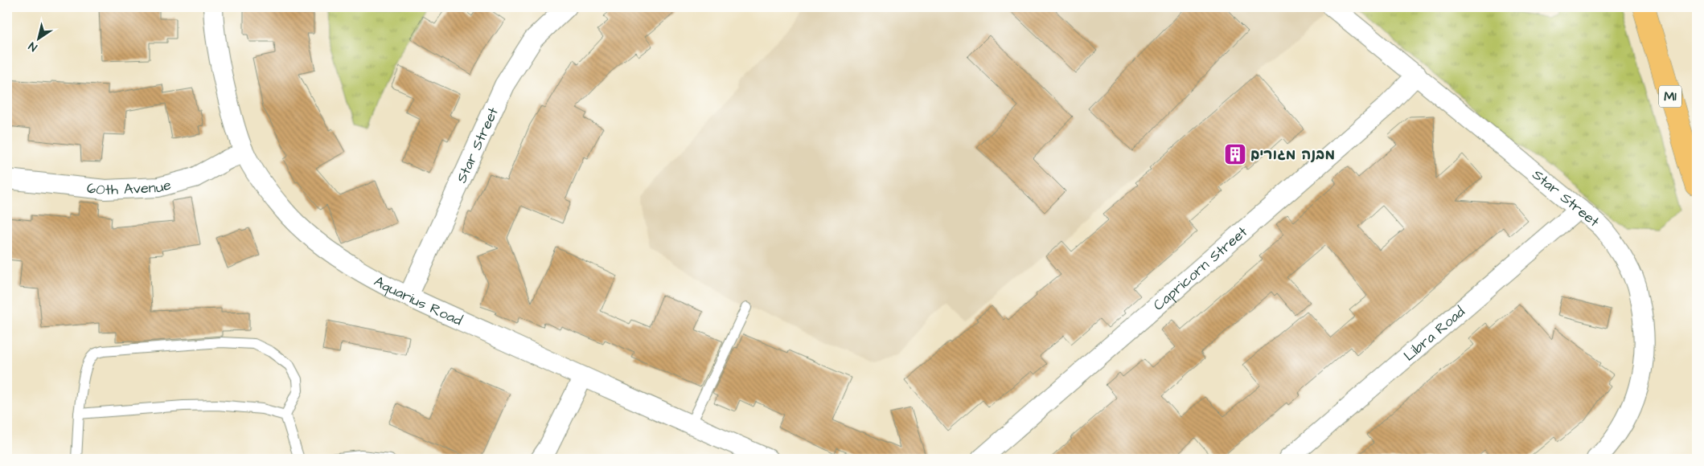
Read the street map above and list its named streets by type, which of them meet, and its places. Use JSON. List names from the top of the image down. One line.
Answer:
{"streets":{"highway":["M1"],"street":["Star Street","60th Avenue","Capricorn Street","Aquarius Road","Libra Road"]},"crossings":[["Star Street","Capricorn Street"],["Star Street","Aquarius Road"],["Star Street","Libra Road"],["60th Avenue","Aquarius Road"]],"places":{"building":["מבנה מגורים"]},"north":"bottom left"}
